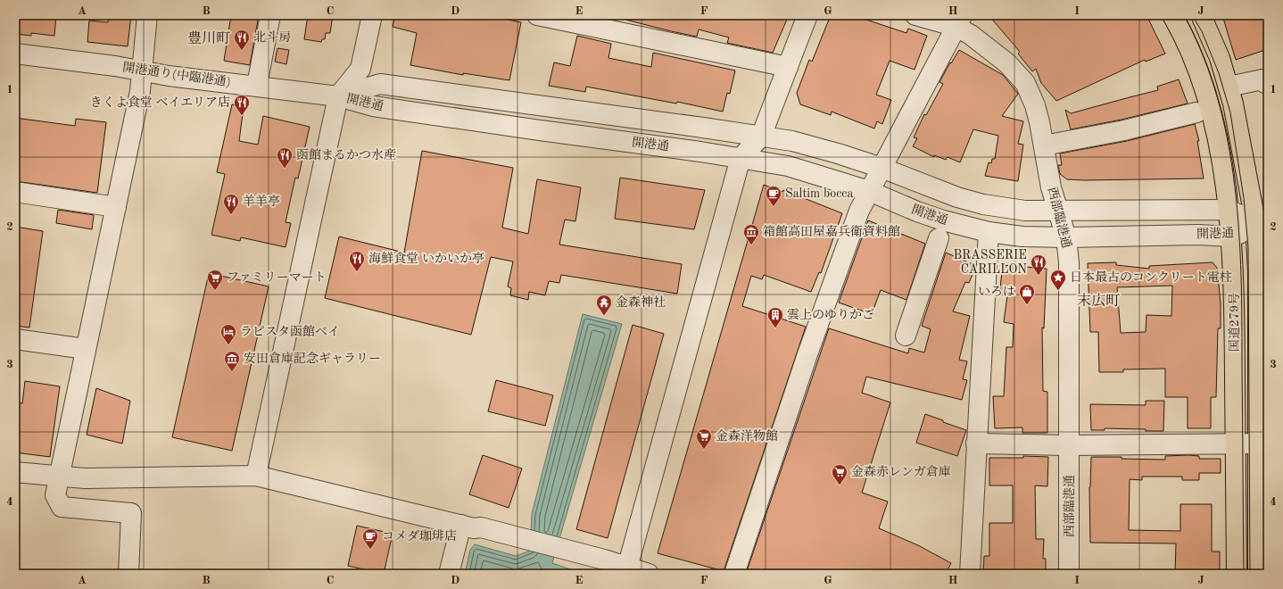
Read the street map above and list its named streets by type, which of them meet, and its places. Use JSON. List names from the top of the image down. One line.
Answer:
{"streets":{"highway":["国道279号"],"street":["開港通り(中臨港通)","開港通","西部臨港通"]},"crossings":[["開港通り(中臨港通)","開港通"],["開港通","西部臨港通"],["開港通","国道279号"]],"districts":["豊川町","末広町"],"places":{"restaurant":["北斗房","きくよ食堂 ベイエリア店","函館まるかつ水産","羊羊亭","海鮮食堂 いかいか亭","BRASSERIE CARILLON"],"cafe":["Saltim bocca","コメダ珈琲店"],"museum":["箱館高田屋嘉兵衛資料館","安田倉庫記念ギャラリー"],"supermarket":["ファミリーマート","金森洋物館","金森赤レンガ倉庫"],"place":["日本最古のコンクリート電柱"],"shop":["いろは"],"temple":["金森神社"],"building":["雲上のゆりかご"],"hotel":["ラビスタ函館ベイ"]},"grid":{"columns":["A","B","C","D","E","F","G","H","I","J"],"rows":["1","2","3","4"]}}
